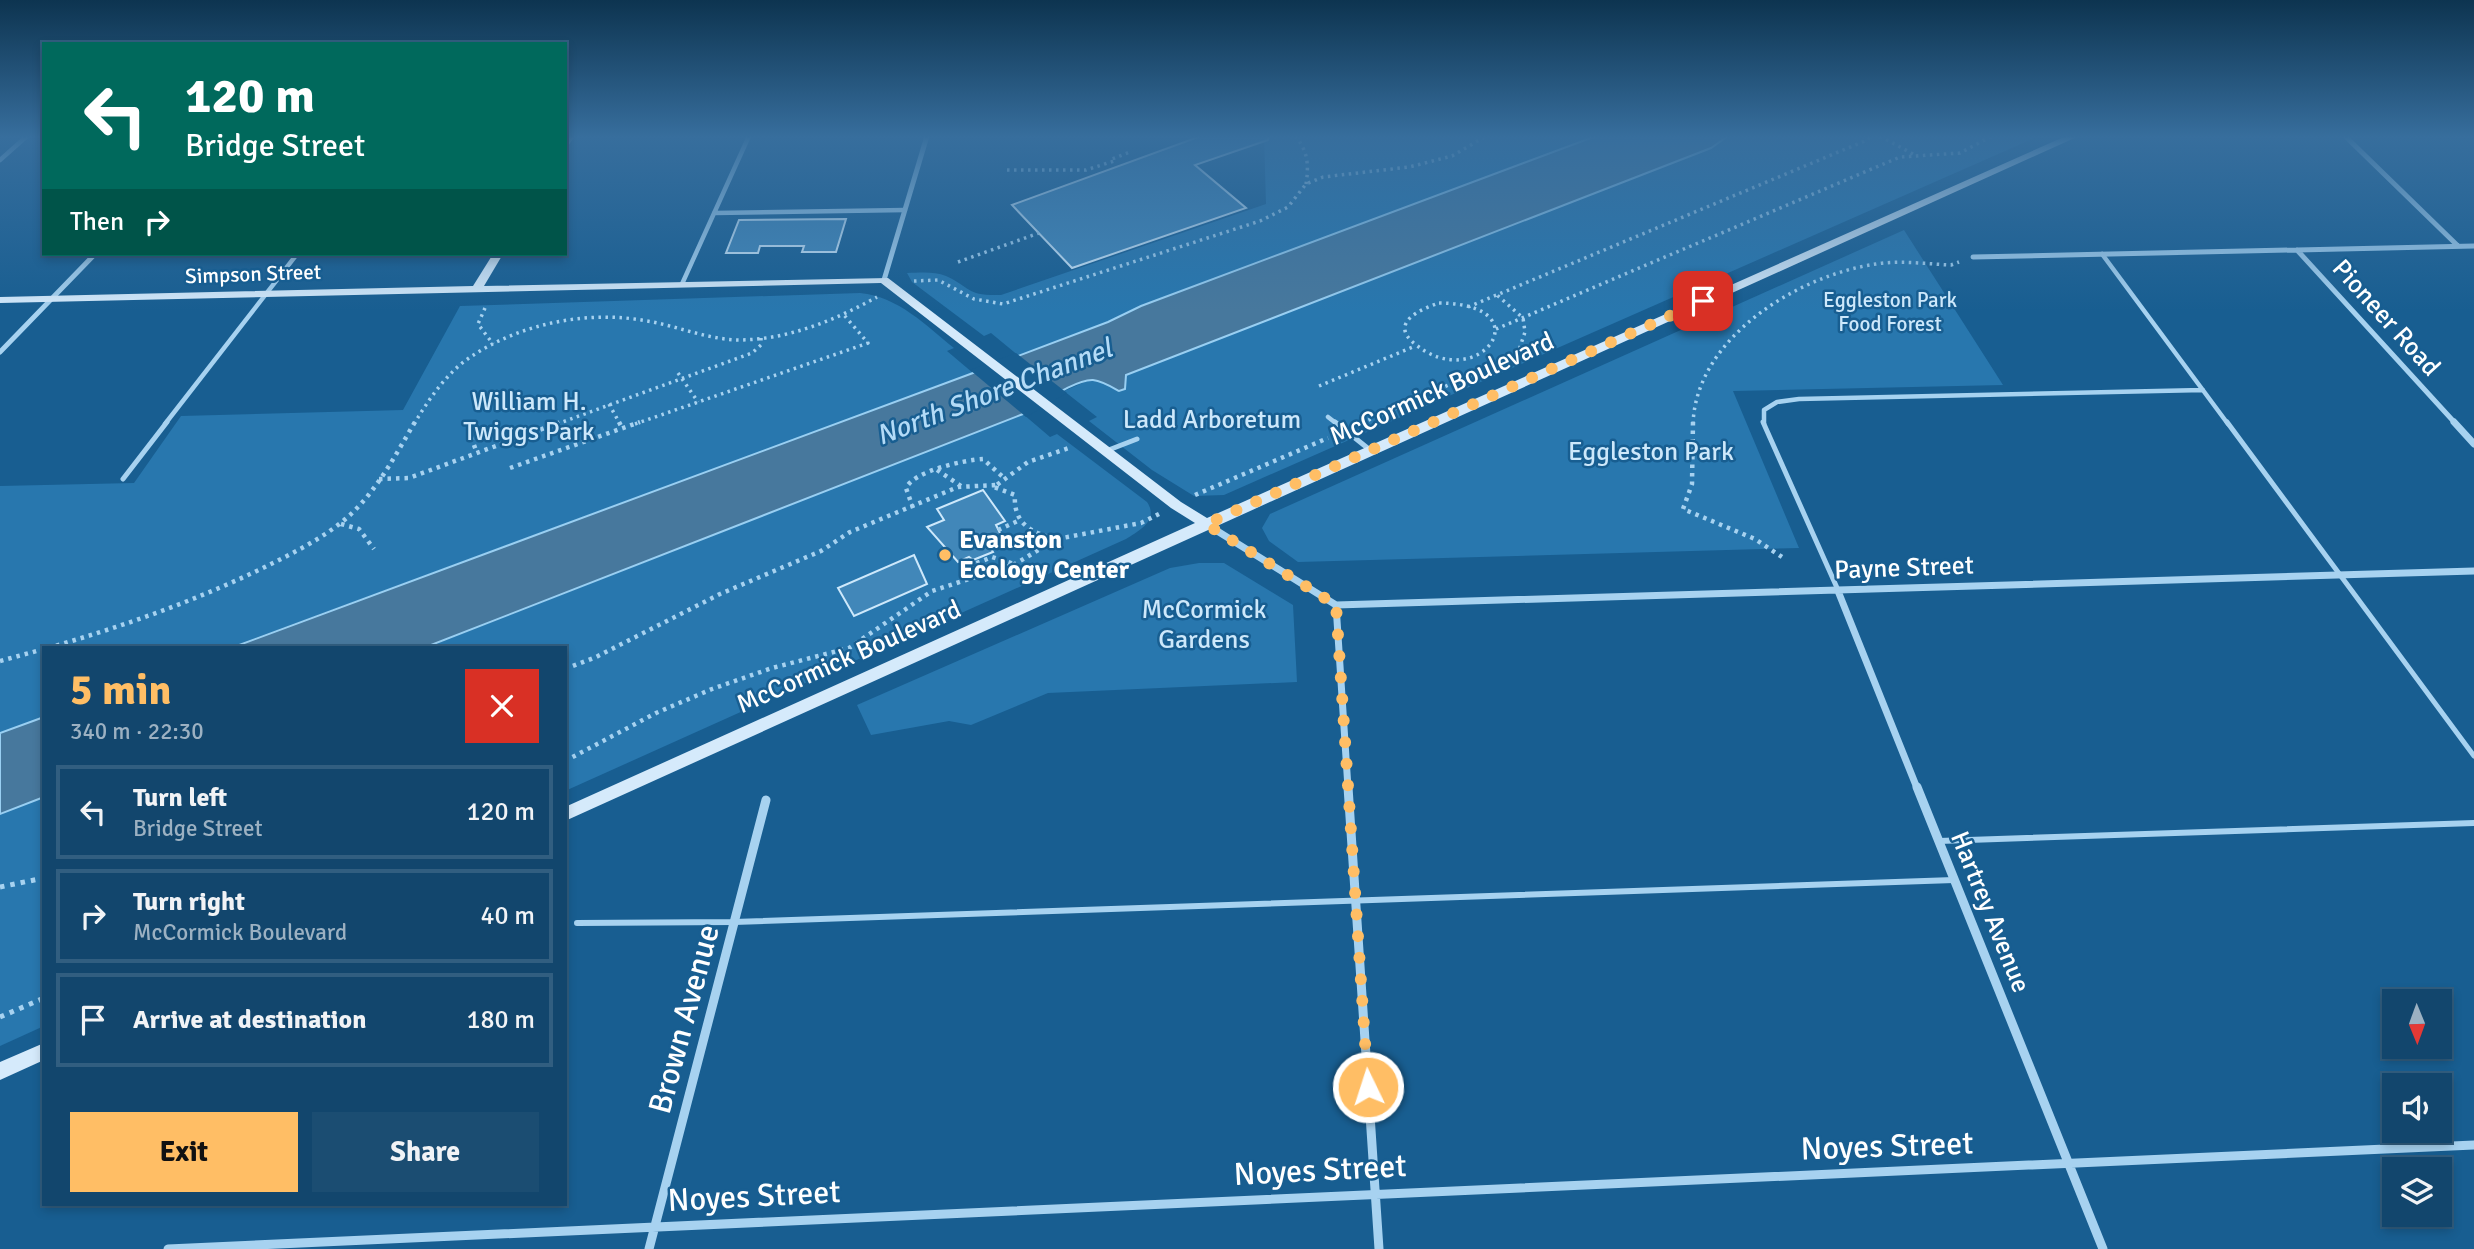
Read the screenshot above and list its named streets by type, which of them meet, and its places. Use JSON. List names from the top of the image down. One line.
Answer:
{"streets":{"main road":["Simpson Street","McCormick Boulevard"],"street":["Pioneer Road","Payne Street","Hartrey Avenue","Brown Avenue","Noyes Street"]},"crossings":[["Payne Street","Hartrey Avenue"],["Hartrey Avenue","Noyes Street"],["Brown Avenue","Noyes Street"]],"water":["North Shore Channel"],"parks":["Eggleston Park Food Forest","William H. Twiggs Park","Ladd Arboretum","Eggleston Park","McCormick Gardens"],"places":["Evanston Ecology Center"],"north":"bottom","page":{"turn":["120 m","Bridge Street"],"then":"Then","heading":["5 min","340 m · 22:30"],"list":[{"name":"Turn left","note":"Bridge Street","value":"120 m"},{"name":"Turn right","note":"McCormick Boulevard","value":"40 m"},{"name":"Arrive at destination","value":"180 m"}],"buttons":["Exit","Share"]}}
